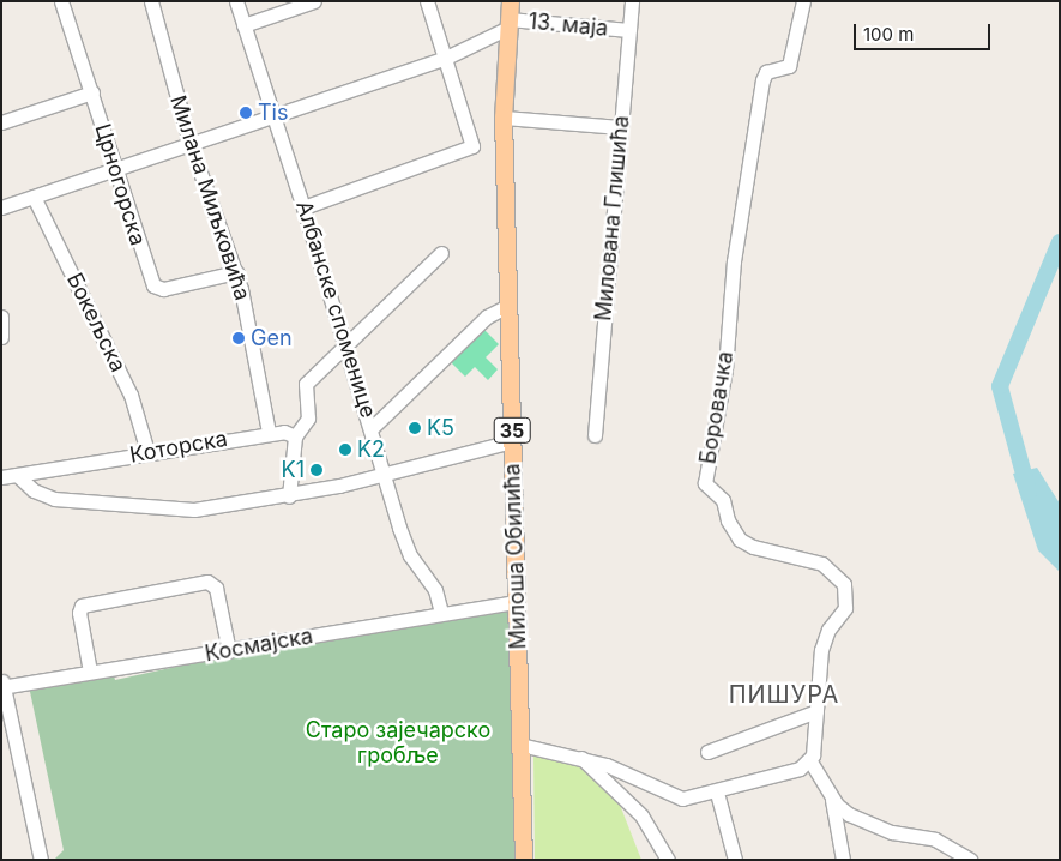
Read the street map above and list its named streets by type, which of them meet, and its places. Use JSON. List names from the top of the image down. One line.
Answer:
{"streets":{"main road":["35","Милоша Обилића"],"street":["13. маја","Црногорска","Милана Миљковића","Милована Глишића","Албанске споменице","Бокељска","Боровачка","Которска","Космајска"]},"crossings":[["13. маја","Милована Глишића"],["13. маја","Милоша Обилића"],["Црногорска","Милана Миљковића"],["Милана Миљковића","Которска"],["Албанске споменице","Космајска"],["Бокељска","Которска"],["Милоша Обилића","Космајска"]],"districts":["ПИШУРА"],"parks":["Старо зајечарско гробље"],"places":["Tis","Gen","K5","K2","K1"],"scale_bar":"100 m"}
